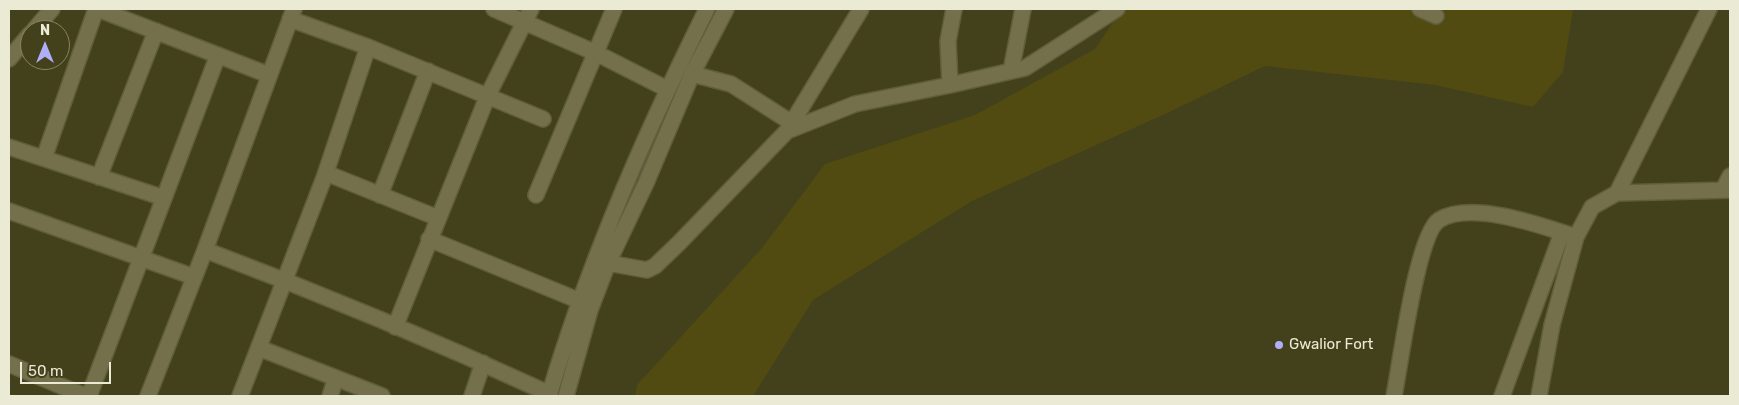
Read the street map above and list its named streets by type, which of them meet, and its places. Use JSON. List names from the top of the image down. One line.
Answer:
{"places":["Gwalior Fort"],"scale_bar":"50 m","north":"top"}
